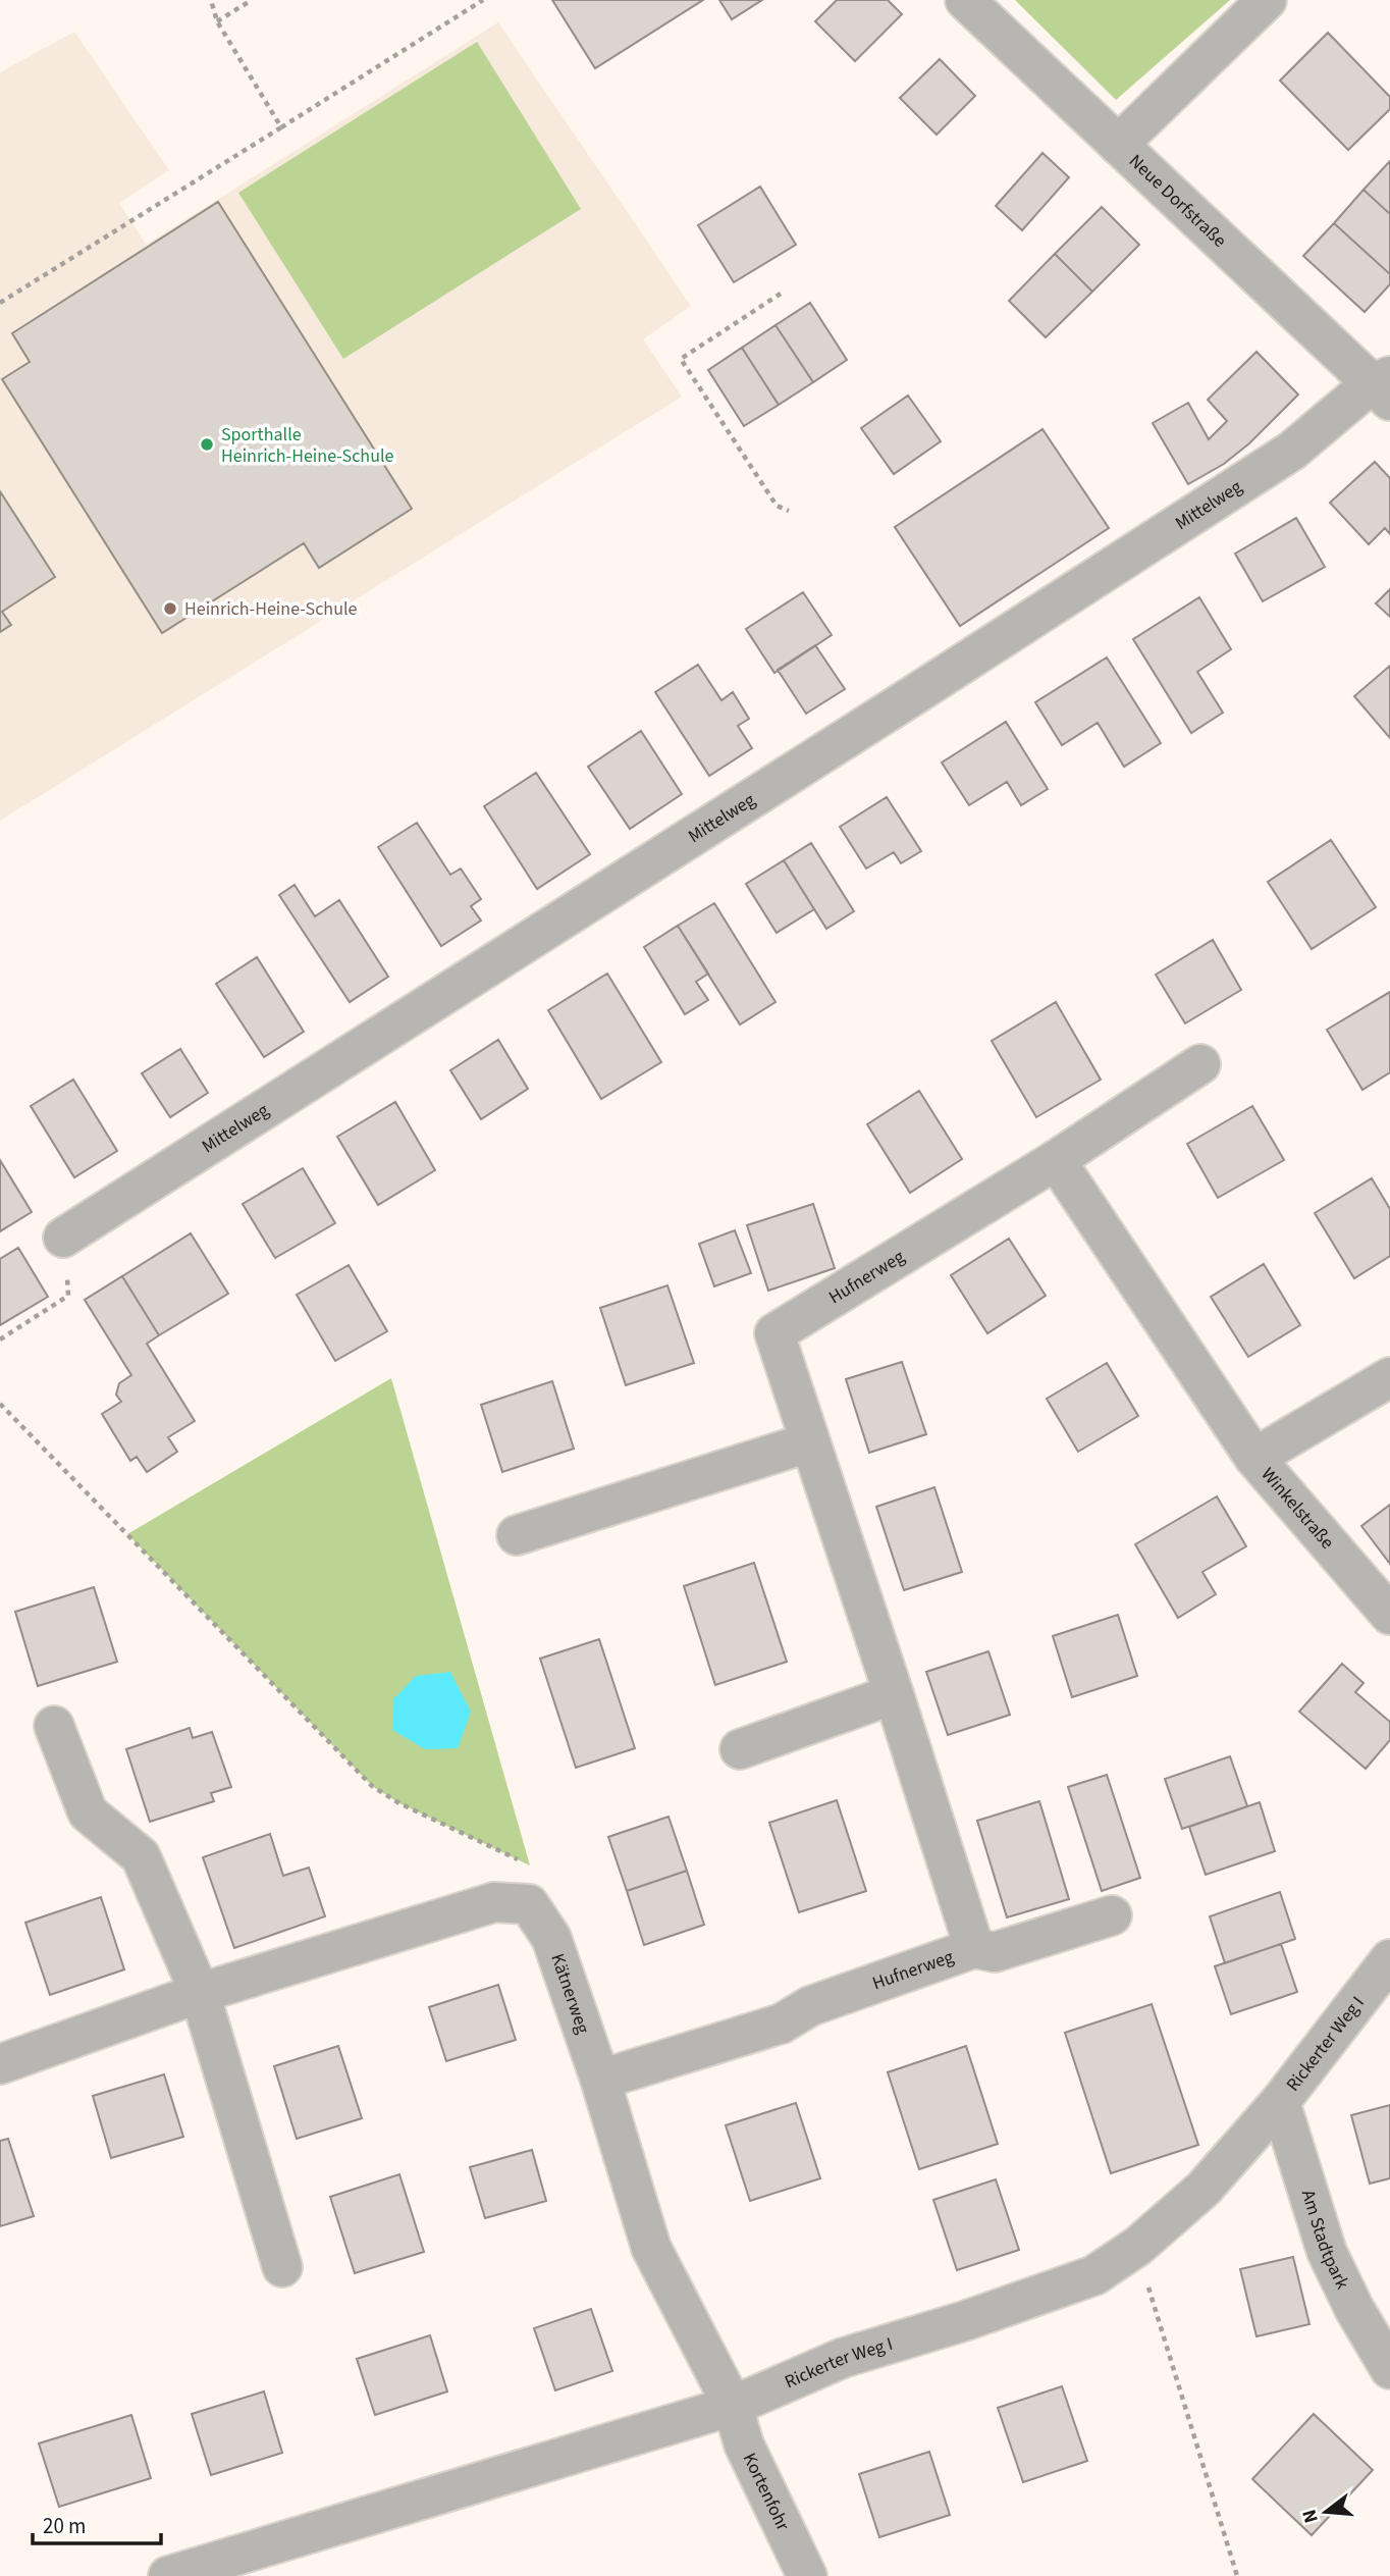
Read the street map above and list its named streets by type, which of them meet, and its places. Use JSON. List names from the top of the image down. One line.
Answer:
{"streets":{"street":["Neue Dorfstraße","Mittelweg","Hufnerweg","Winkelstraße","Kätnerweg","Rickerter Weg I","Am Stadtpark","Kortenfohr"]},"crossings":[["Neue Dorfstraße","Mittelweg"],["Hufnerweg","Kätnerweg"],["Kätnerweg","Rickerter Weg I"],["Kätnerweg","Kortenfohr"],["Rickerter Weg I","Am Stadtpark"],["Rickerter Weg I","Kortenfohr"]],"places":["Sporthalle Heinrich-Heine-Schule","Heinrich-Heine-Schule"],"scale_bar":"20 m","north":"left"}
